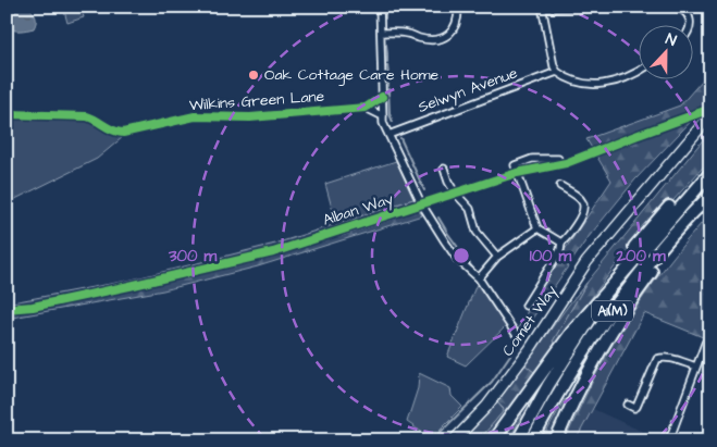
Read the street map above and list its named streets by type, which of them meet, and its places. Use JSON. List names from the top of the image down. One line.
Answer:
{"streets":{"highway":["A1(M)"],"main road":["Comet Way"],"street":["Selwyn Avenue","Wilkins Green Lane"],"cycle path":["Alban Way"]},"places":["Oak Cottage Care Home"],"north":"top","rings":["100 m","200 m","300 m"]}
